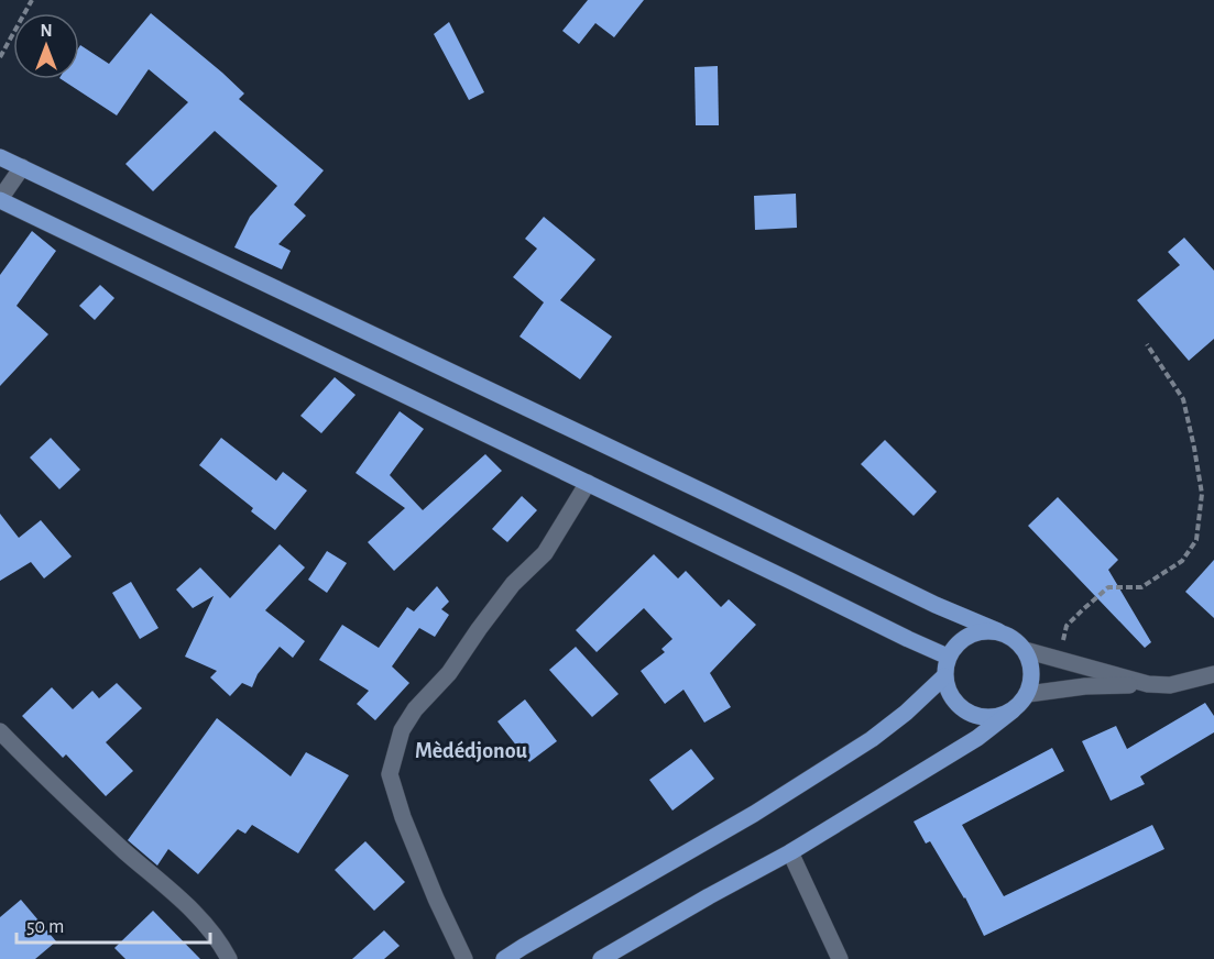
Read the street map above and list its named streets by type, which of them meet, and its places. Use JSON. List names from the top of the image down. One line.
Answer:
{"districts":["Mèdédjonou"],"scale_bar":"50 m","north":"top"}
